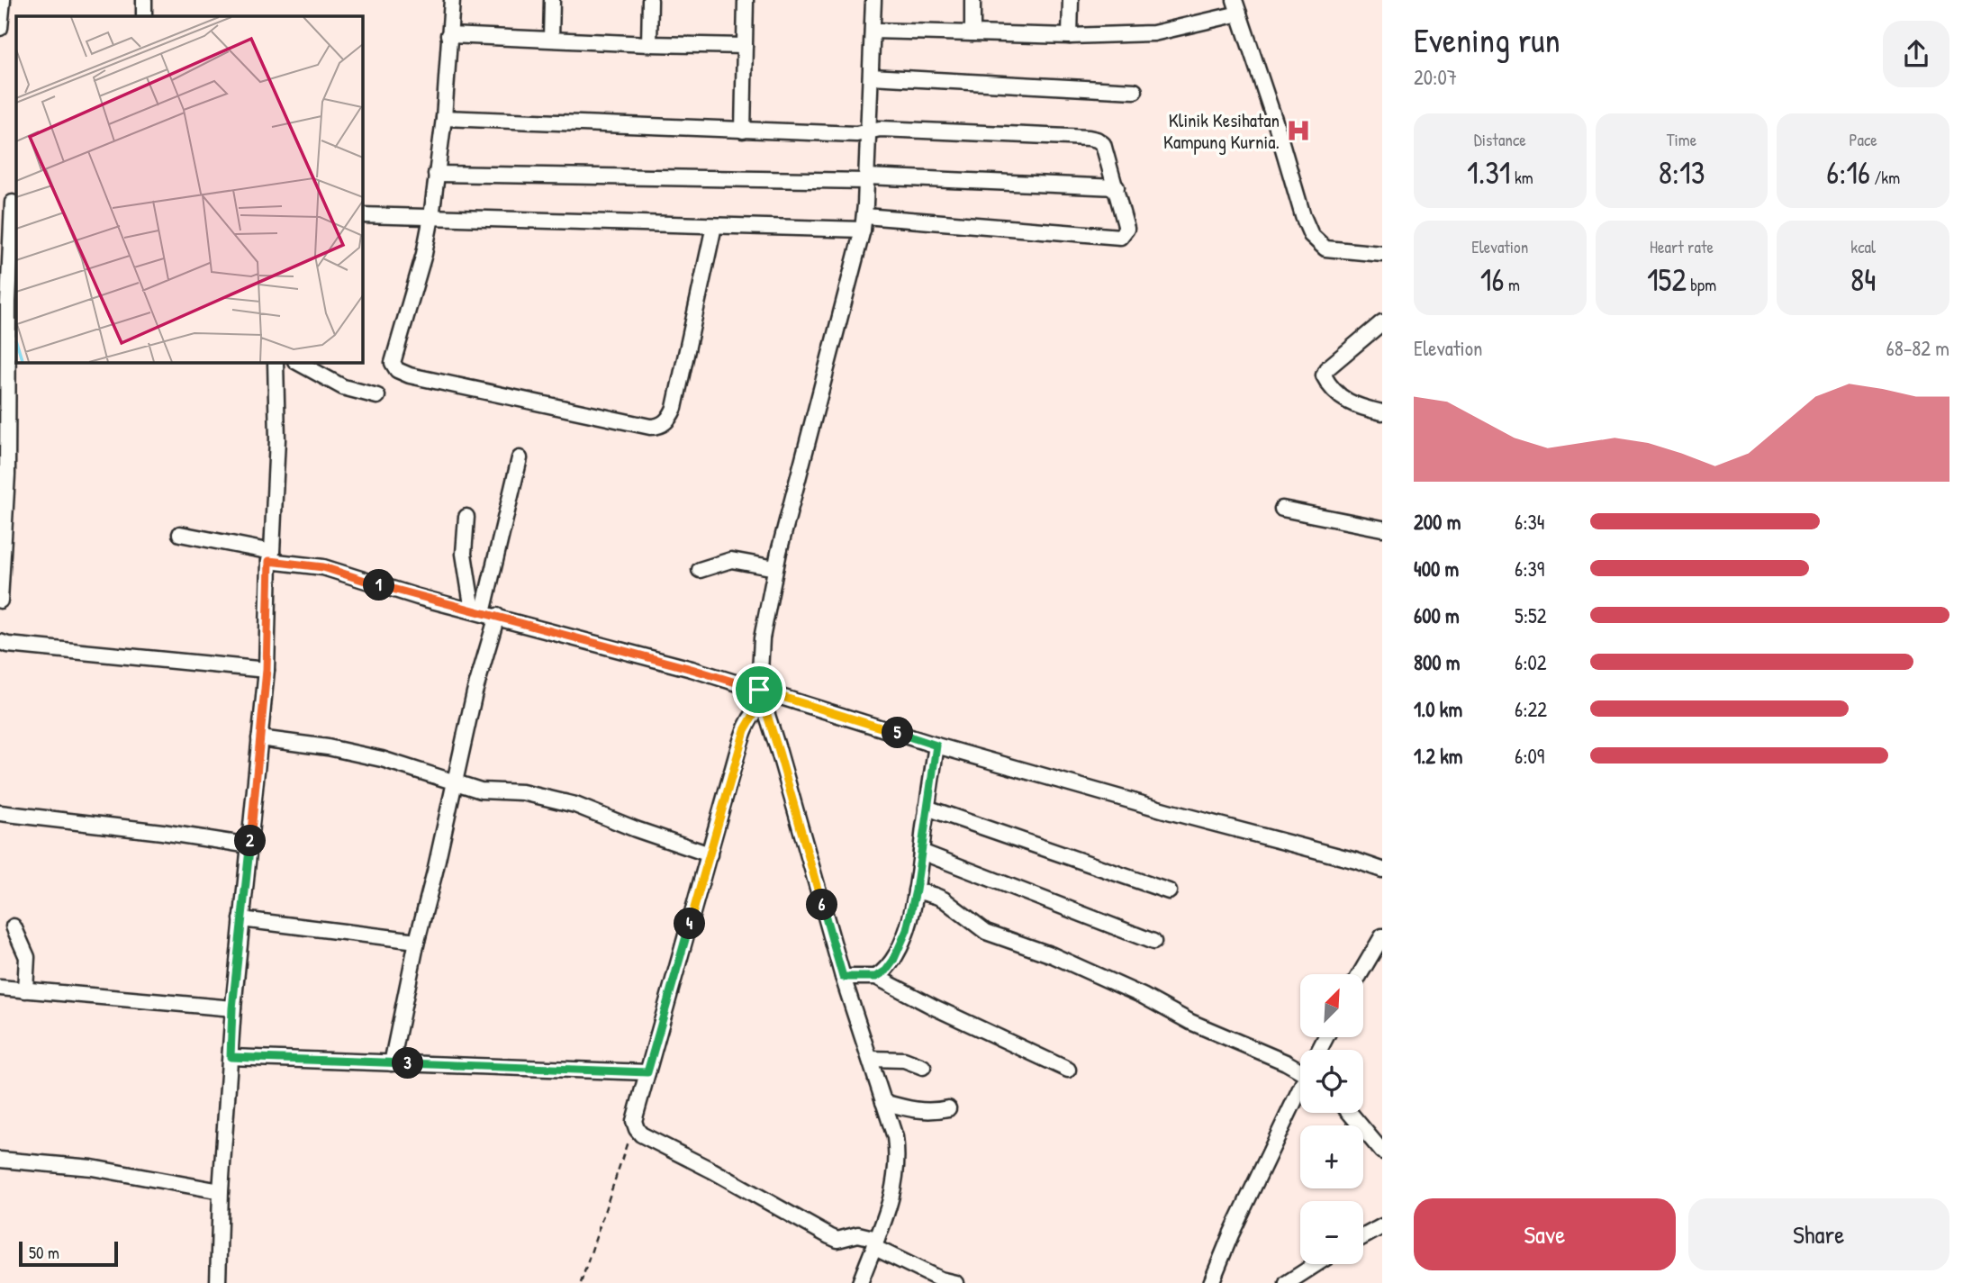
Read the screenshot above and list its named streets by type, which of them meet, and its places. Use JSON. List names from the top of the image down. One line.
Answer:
{"places":{"hospital":["Klinik Kesihatan Kampung Kurnia."]},"scale_bar":"50 m","north":"top right","page":{"heading":["Evening run","20:07"],"stats":[["Distance","1.31 km"],["Time","8:13"],["Pace","6:16 /km"],["Elevation","16 m"],["Heart rate","152 bpm"],["kcal","84"]],"chart":["Elevation","68–82 m"],"list":[{"name":"200 m","note":"6:34"},{"name":"400 m","note":"6:39"},{"name":"600 m","note":"5:52"},{"name":"800 m","note":"6:02"},{"name":"1.0 km","note":"6:22"},{"name":"1.2 km","note":"6:09"}],"pins":["1","5","2","6","4","3"],"map_buttons":["+","−"],"buttons":["Save","Share"],"scale":"50 m"}}
